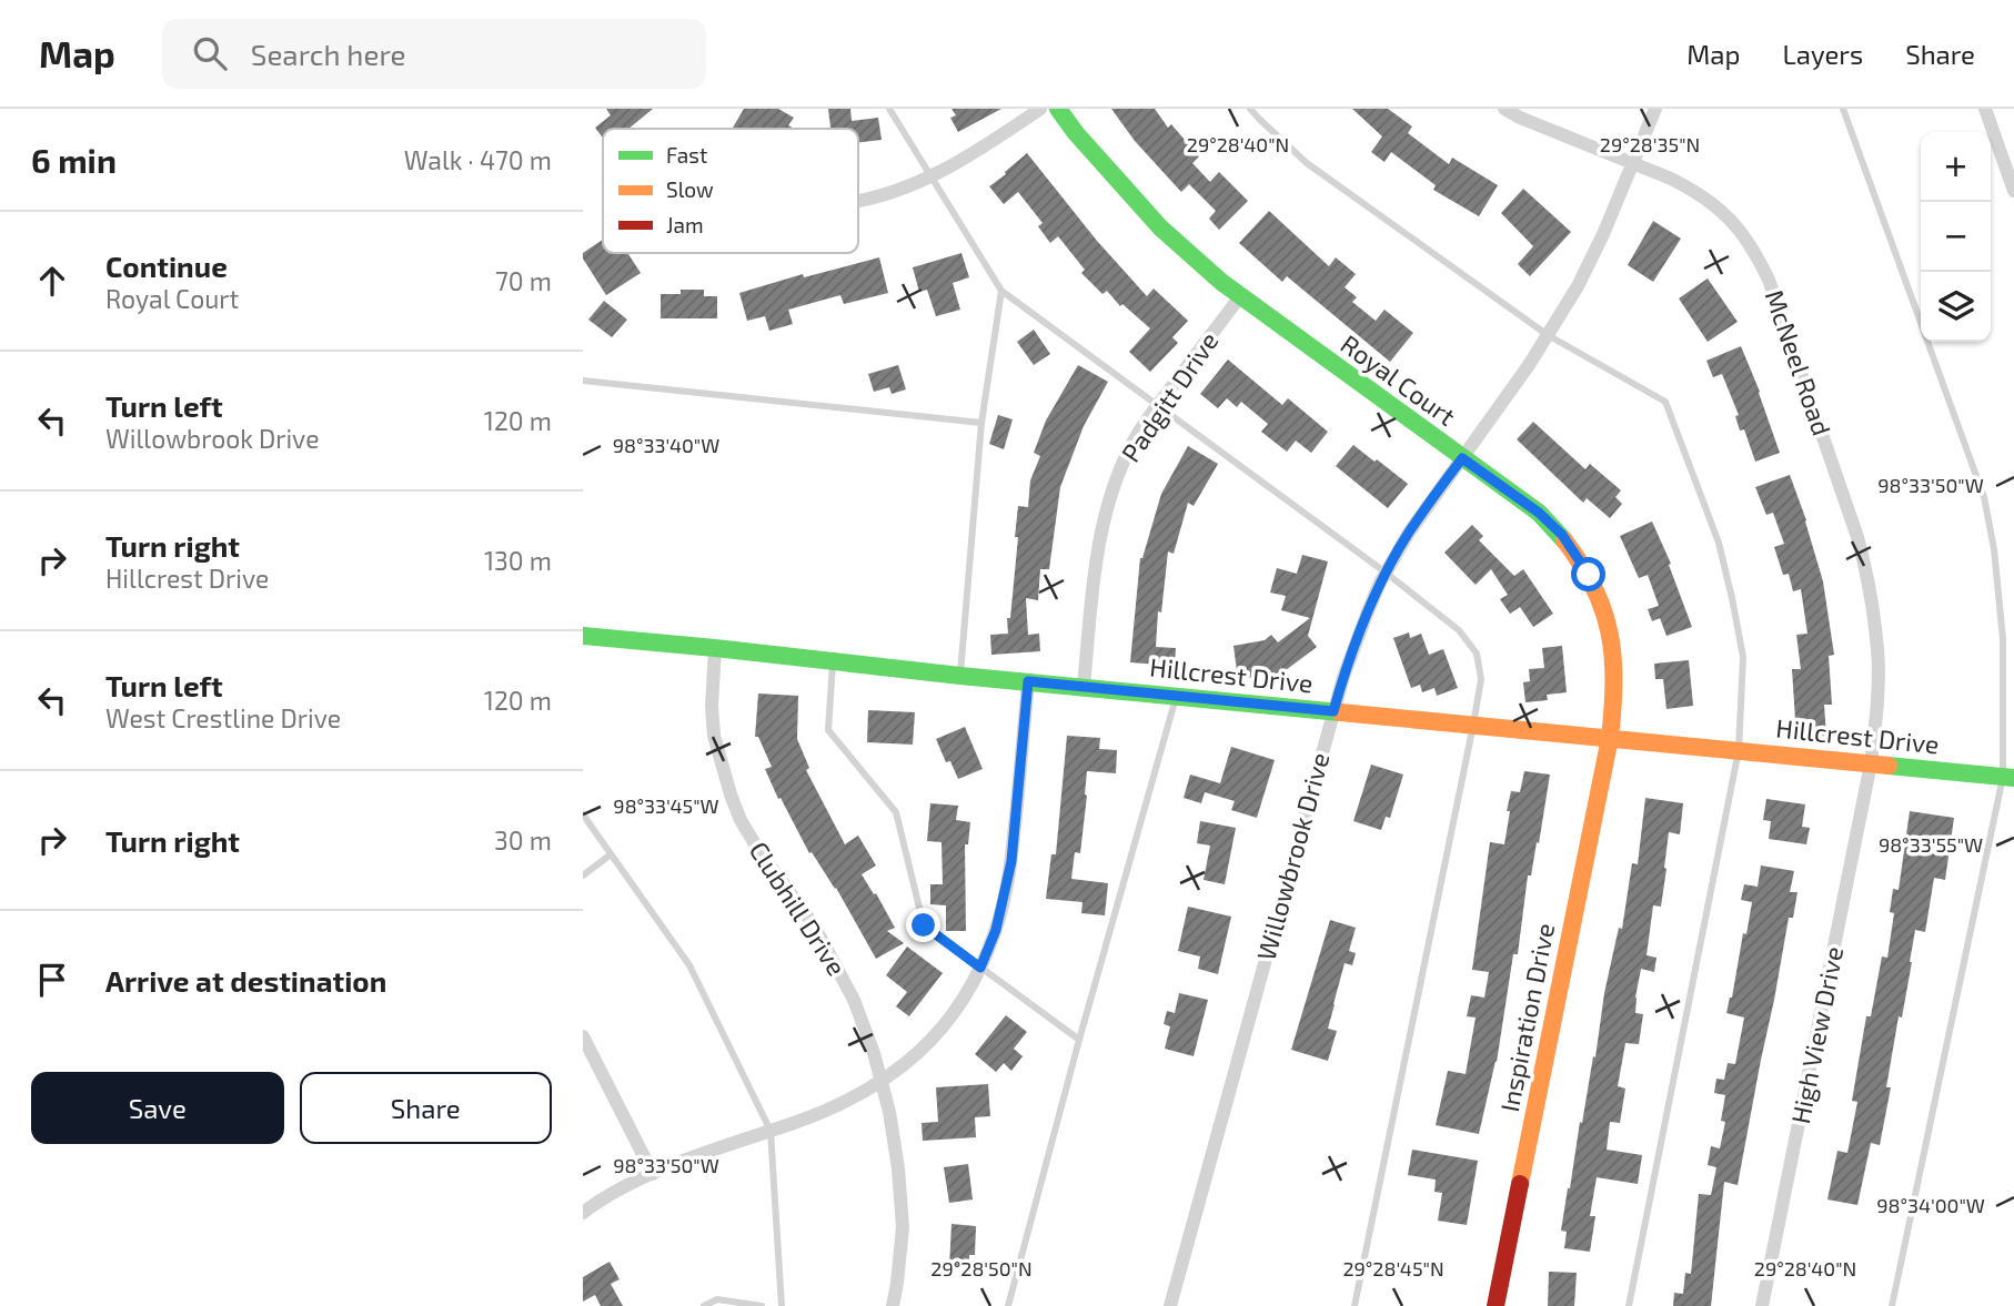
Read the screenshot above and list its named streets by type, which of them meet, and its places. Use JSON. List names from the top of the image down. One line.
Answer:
{"streets":{"street":["McNeel Road","Royal Court","Padgitt Drive","Hillcrest Drive","Willowbrook Drive","Clubhill Drive","Inspiration Drive","High View Drive"]},"crossings":[["McNeel Road","Hillcrest Drive"],["McNeel Road","Willowbrook Drive"],["McNeel Road","High View Drive"],["Royal Court","Padgitt Drive"],["Royal Court","Hillcrest Drive"],["Royal Court","Willowbrook Drive"],["Royal Court","Inspiration Drive"],["Padgitt Drive","Hillcrest Drive"],["Hillcrest Drive","Willowbrook Drive"],["Hillcrest Drive","Clubhill Drive"],["Hillcrest Drive","Inspiration Drive"],["Hillcrest Drive","High View Drive"]],"legend":["Fast","Slow","Jam"],"page":{"header":"Map","search":"Search here","nav":["Map","Layers","Share"],"heading":["6 min","Walk · 470 m"],"map_buttons":["+","−"],"list":[["Continue","Royal Court","70 m"],["Turn left","Willowbrook Drive","120 m"],["Turn right","Hillcrest Drive","130 m"],["Turn left","West Crestline Drive","120 m"],["Turn right","30 m"],"Arrive at destination"],"buttons":["Save","Share"]},"coordinates":["29°28'35\"N","29°28'40\"N","98°33'40\"W","98°33'50\"W","98°33'45\"W","98°33'55\"W","98°34'00\"W","29°28'50\"N","29°28'45\"N"]}
